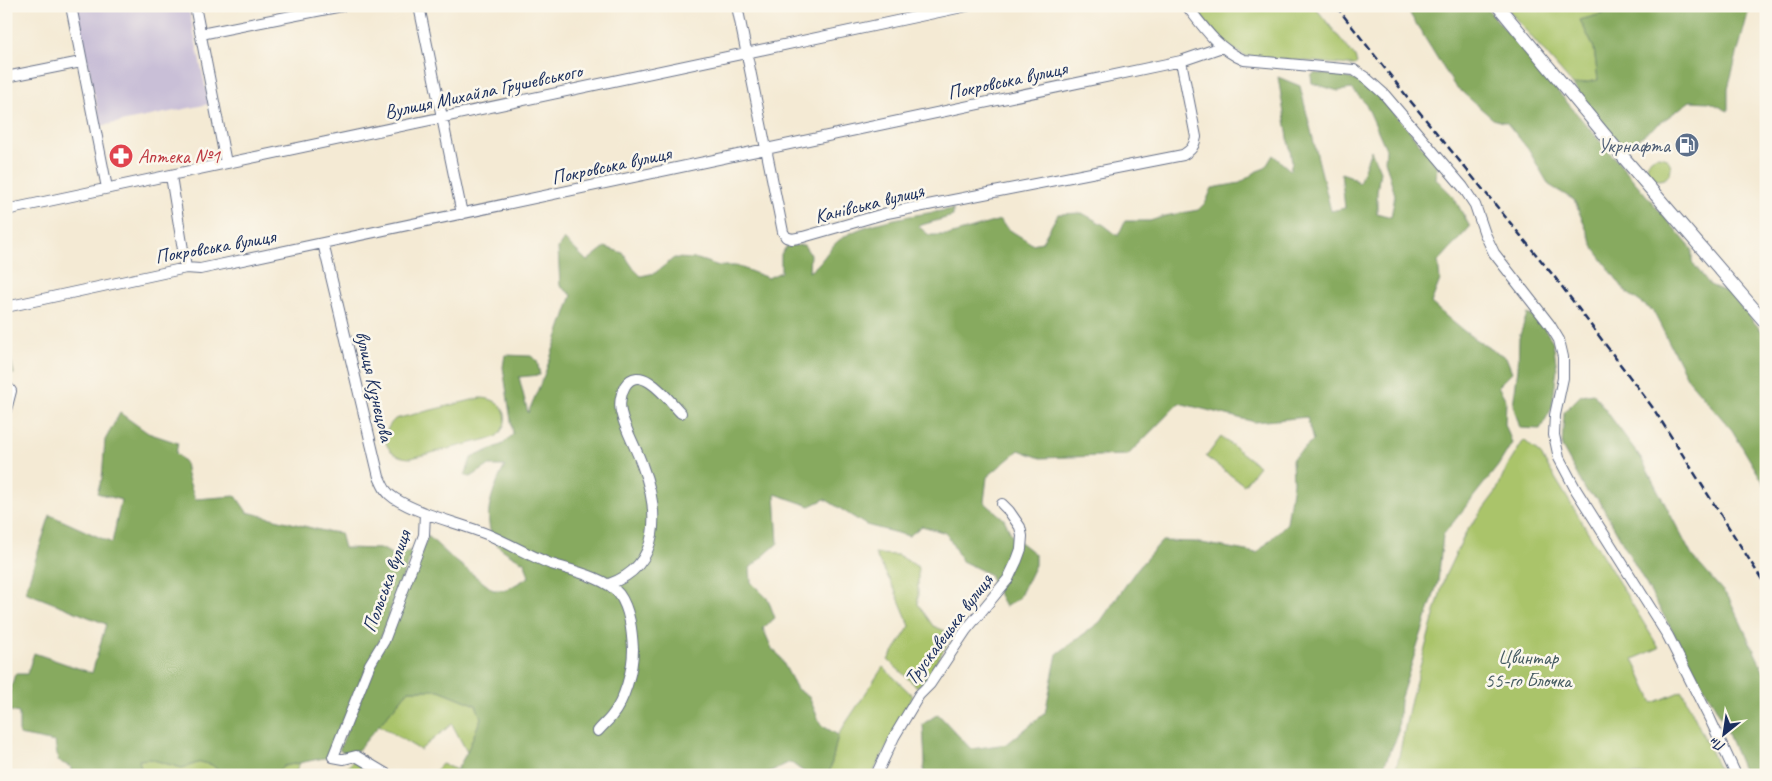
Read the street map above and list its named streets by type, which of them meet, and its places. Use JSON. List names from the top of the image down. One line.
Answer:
{"streets":{"street":["Покровська вулиця","Вулиця Михайла Грушевського","Канівська вулиця","вулиця Кузнєцова","Польська вулиця","Трускавецька вулиця"]},"crossings":[["Покровська вулиця","Канівська вулиця"],["Покровська вулиця","вулиця Кузнєцова"],["Вулиця Михайла Грушевського","Канівська вулиця"],["вулиця Кузнєцова","Польська вулиця"]],"parks":["Цвинтар 55-го Блочка"],"places":{"fuel station":["Укрнафта"],"pharmacy":["Аптека №1"]},"north":"bottom left"}
